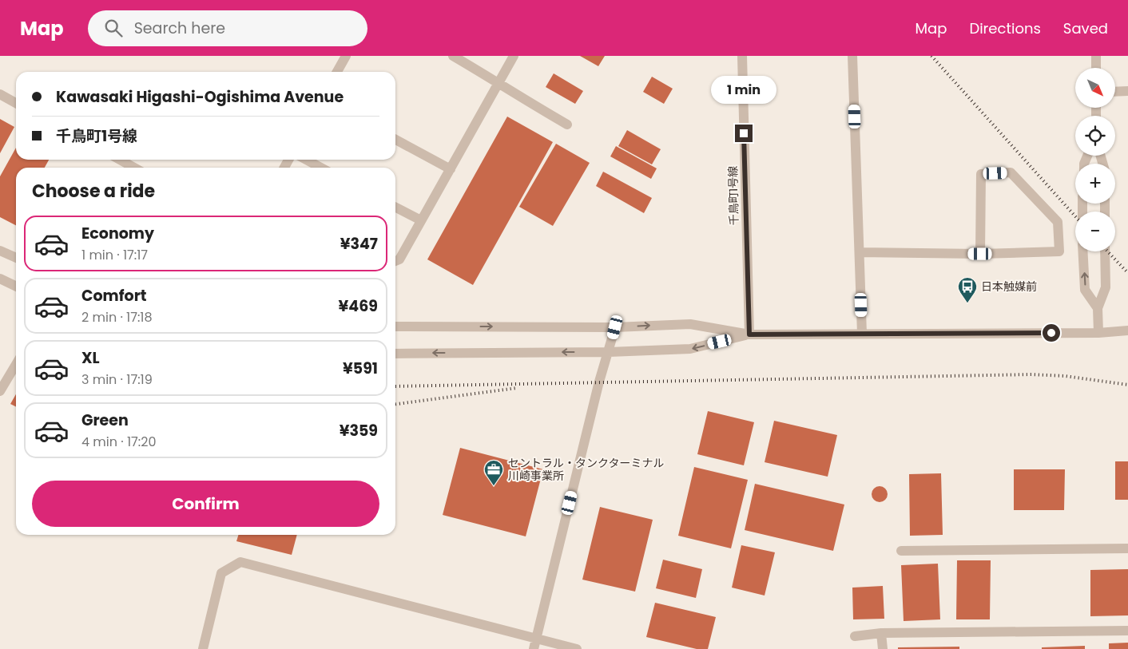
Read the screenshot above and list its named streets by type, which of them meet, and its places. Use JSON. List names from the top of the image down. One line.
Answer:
{"streets":{"street":["千鳥町1号線"]},"places":{"bus stop":["日本触媒前"],"office":["セントラル・タンクターミナル 川崎事業所"]},"north":"bottom right","page":{"header":"Map","search":"Search here","nav":["Map","Directions","Saved"],"map_buttons":["+","−"],"banner":["Kawasaki Higashi-Ogishima Avenue","千鳥町1号線"],"bubble":"1 min","heading":"Choose a ride","list":[{"name":"Economy","note":"1 min · 17:17","value":"¥347"},{"name":"Comfort","note":"2 min · 17:18","value":"¥469"},{"name":"XL","note":"3 min · 17:19","value":"¥591"},{"name":"Green","note":"4 min · 17:20","value":"¥359"}],"buttons":"Confirm"}}
